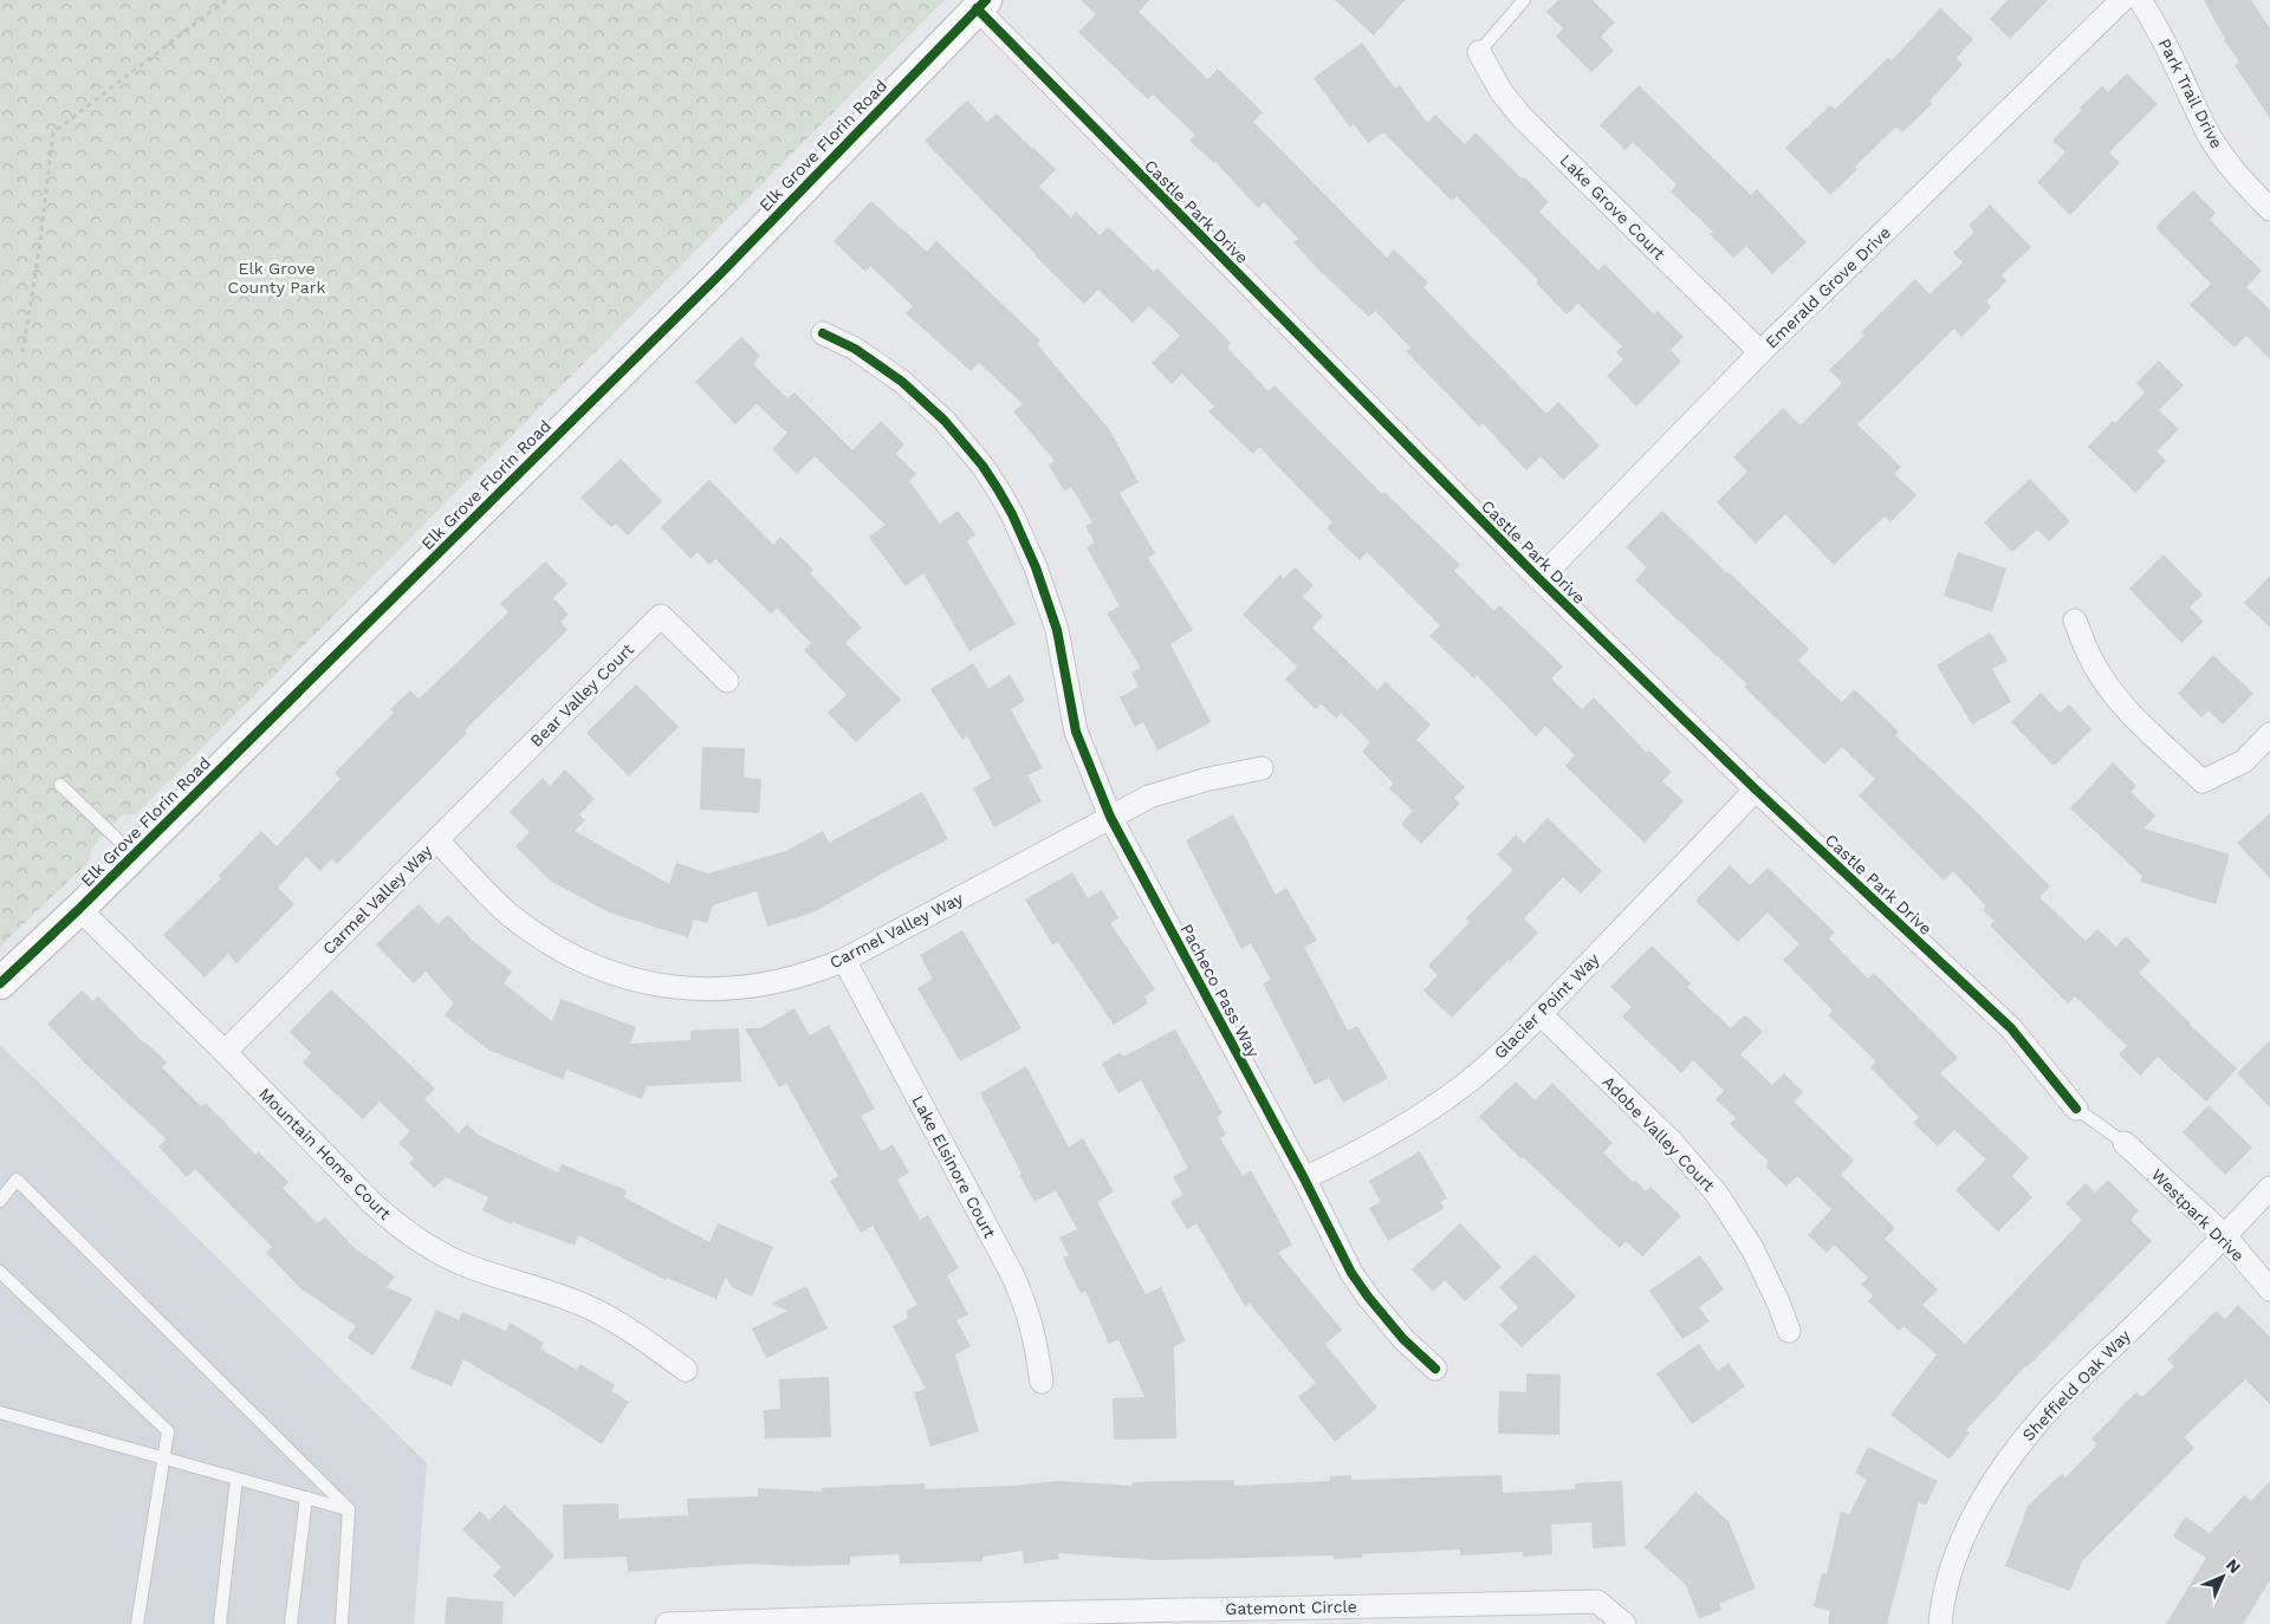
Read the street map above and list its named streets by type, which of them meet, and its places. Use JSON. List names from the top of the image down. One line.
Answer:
{"streets":{"main road":["Elk Grove Florin Road"],"street":["Park Trail Drive","Lake Grove Court","Castle Park Drive","Emerald Grove Drive","Bear Valley Court","Carmel Valley Way","Pacheco Pass Way","Glacier Point Way","Adobe Valley Court","Mountain Home Court","Lake Elsinore Court","Westpark Drive","Sheffield Oak Way","Gatemont Circle"]},"crossings":[["Elk Grove Florin Road","Castle Park Drive"],["Lake Grove Court","Emerald Grove Drive"],["Castle Park Drive","Emerald Grove Drive"],["Castle Park Drive","Glacier Point Way"],["Bear Valley Court","Carmel Valley Way"],["Carmel Valley Way","Pacheco Pass Way"],["Carmel Valley Way","Mountain Home Court"],["Carmel Valley Way","Lake Elsinore Court"],["Pacheco Pass Way","Glacier Point Way"],["Glacier Point Way","Adobe Valley Court"],["Westpark Drive","Sheffield Oak Way"]],"parks":["Elk Grove County Park"],"north":"top right"}
